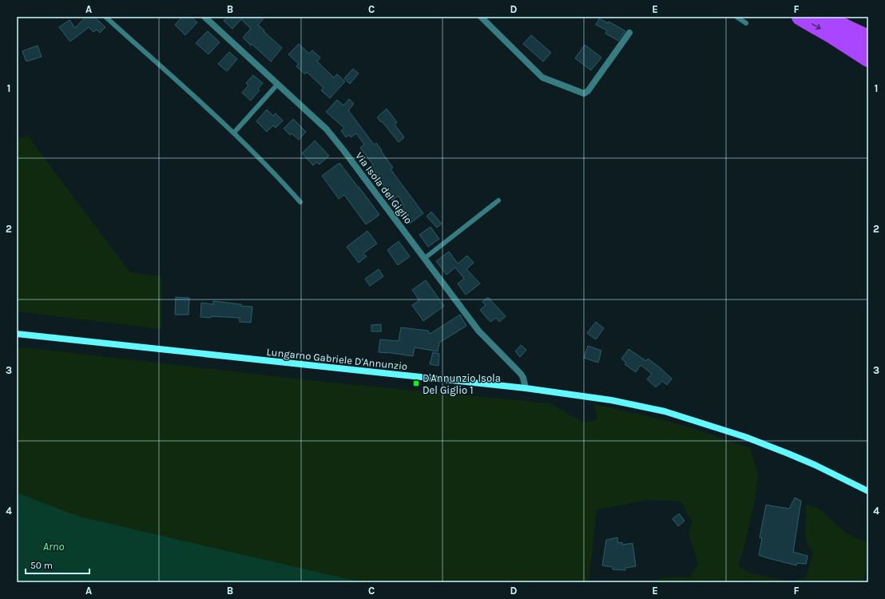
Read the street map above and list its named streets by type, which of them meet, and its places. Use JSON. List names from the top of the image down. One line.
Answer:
{"streets":{"main road":["Lungarno Gabriele D'Annunzio"],"street":["Via Isola del Giglio"]},"crossings":[["Via Isola del Giglio","Lungarno Gabriele D'Annunzio"]],"water":["Arno"],"places":{"transit":["D'Annunzio Isola Del Giglio 1"]},"scale_bar":"50 m","grid":{"columns":["A","B","C","D","E","F"],"rows":["1","2","3","4"]}}
